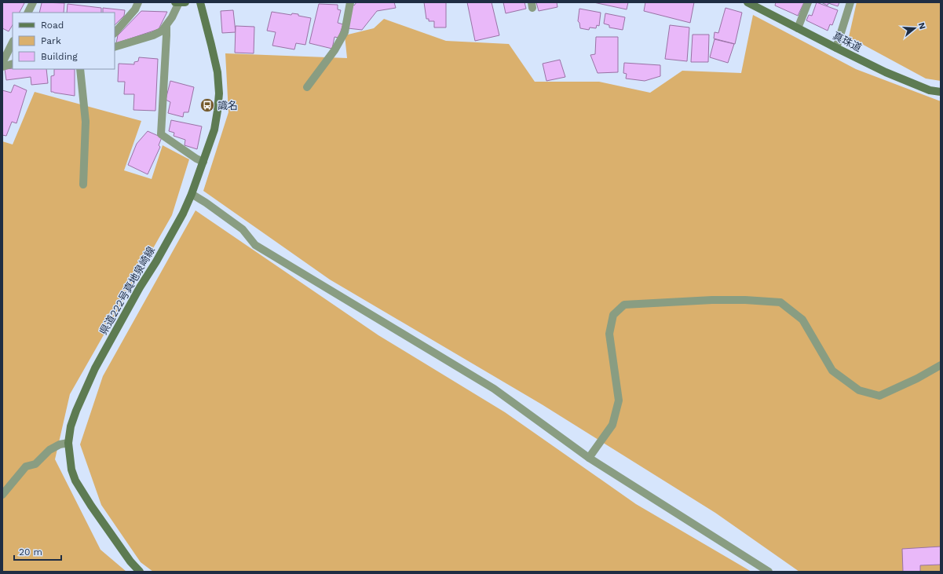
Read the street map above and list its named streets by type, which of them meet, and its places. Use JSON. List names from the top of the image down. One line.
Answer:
{"streets":{"main road":["真珠道","県道222号真地泉崎線"]},"places":{"bus stop":["識名"]},"legend":["Road","Park","Building"],"scale_bar":"20 m","north":"right"}
